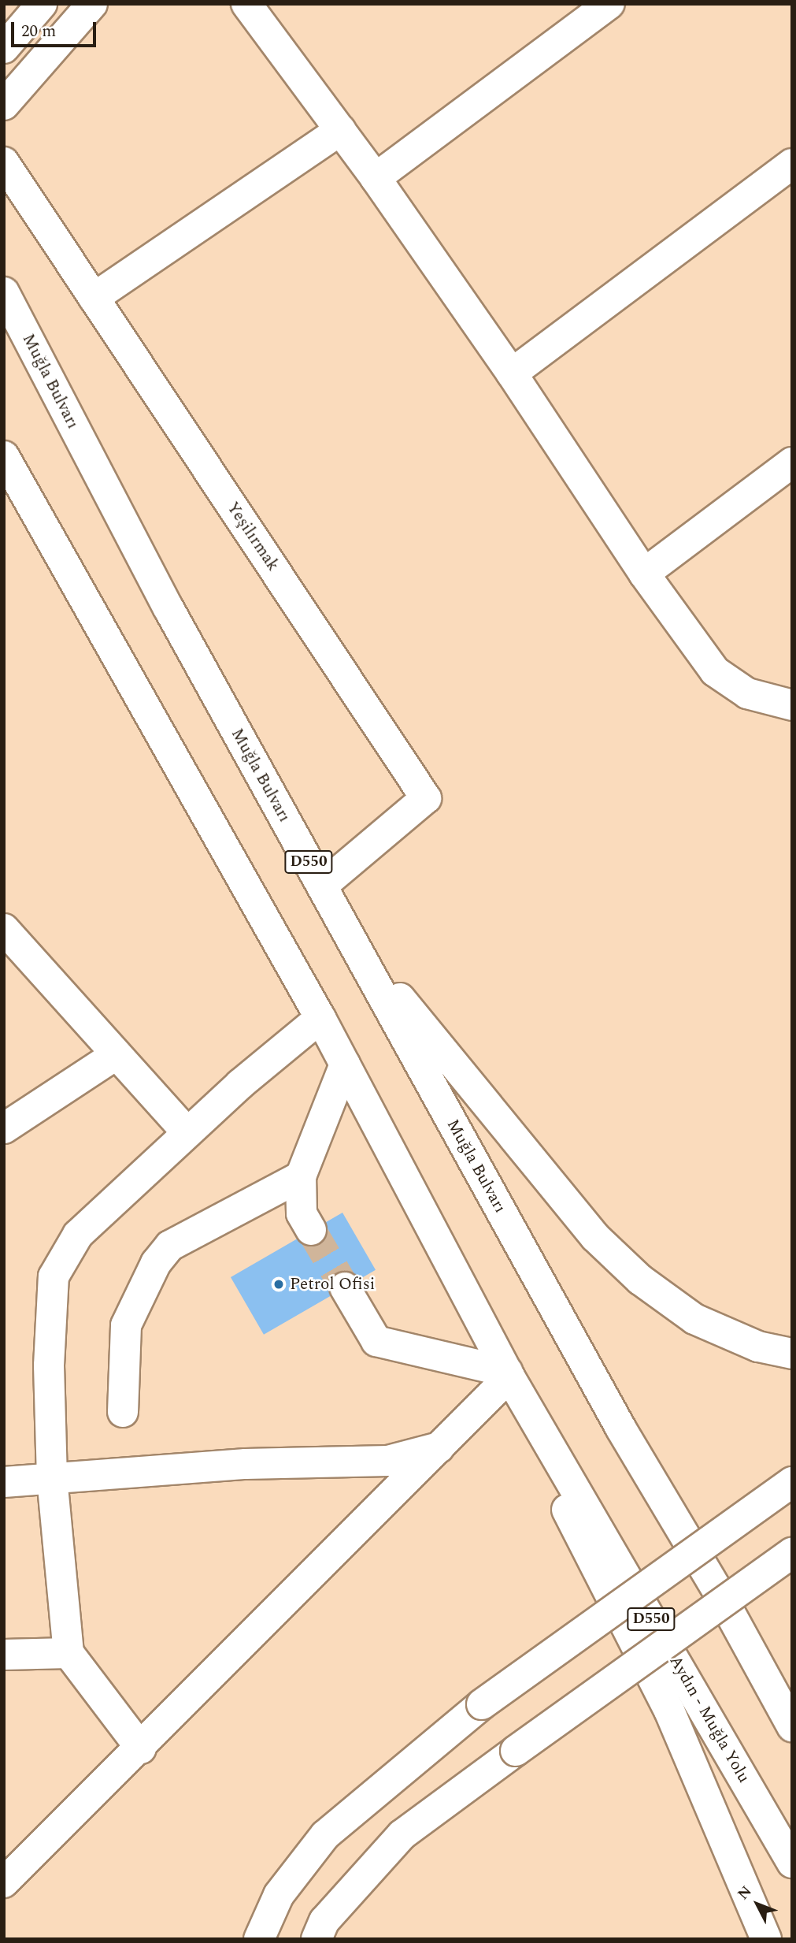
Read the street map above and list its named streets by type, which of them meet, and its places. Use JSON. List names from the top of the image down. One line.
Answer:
{"streets":{"main road":["Muğla Bulvarı","Yeşilırmak","D550","Aydın - Muğla Yolu"]},"crossings":[["Muğla Bulvarı","Yeşilırmak"],["D550","Aydın - Muğla Yolu"]],"places":["Petrol Ofisi"],"scale_bar":"20 m","north":"top left"}
